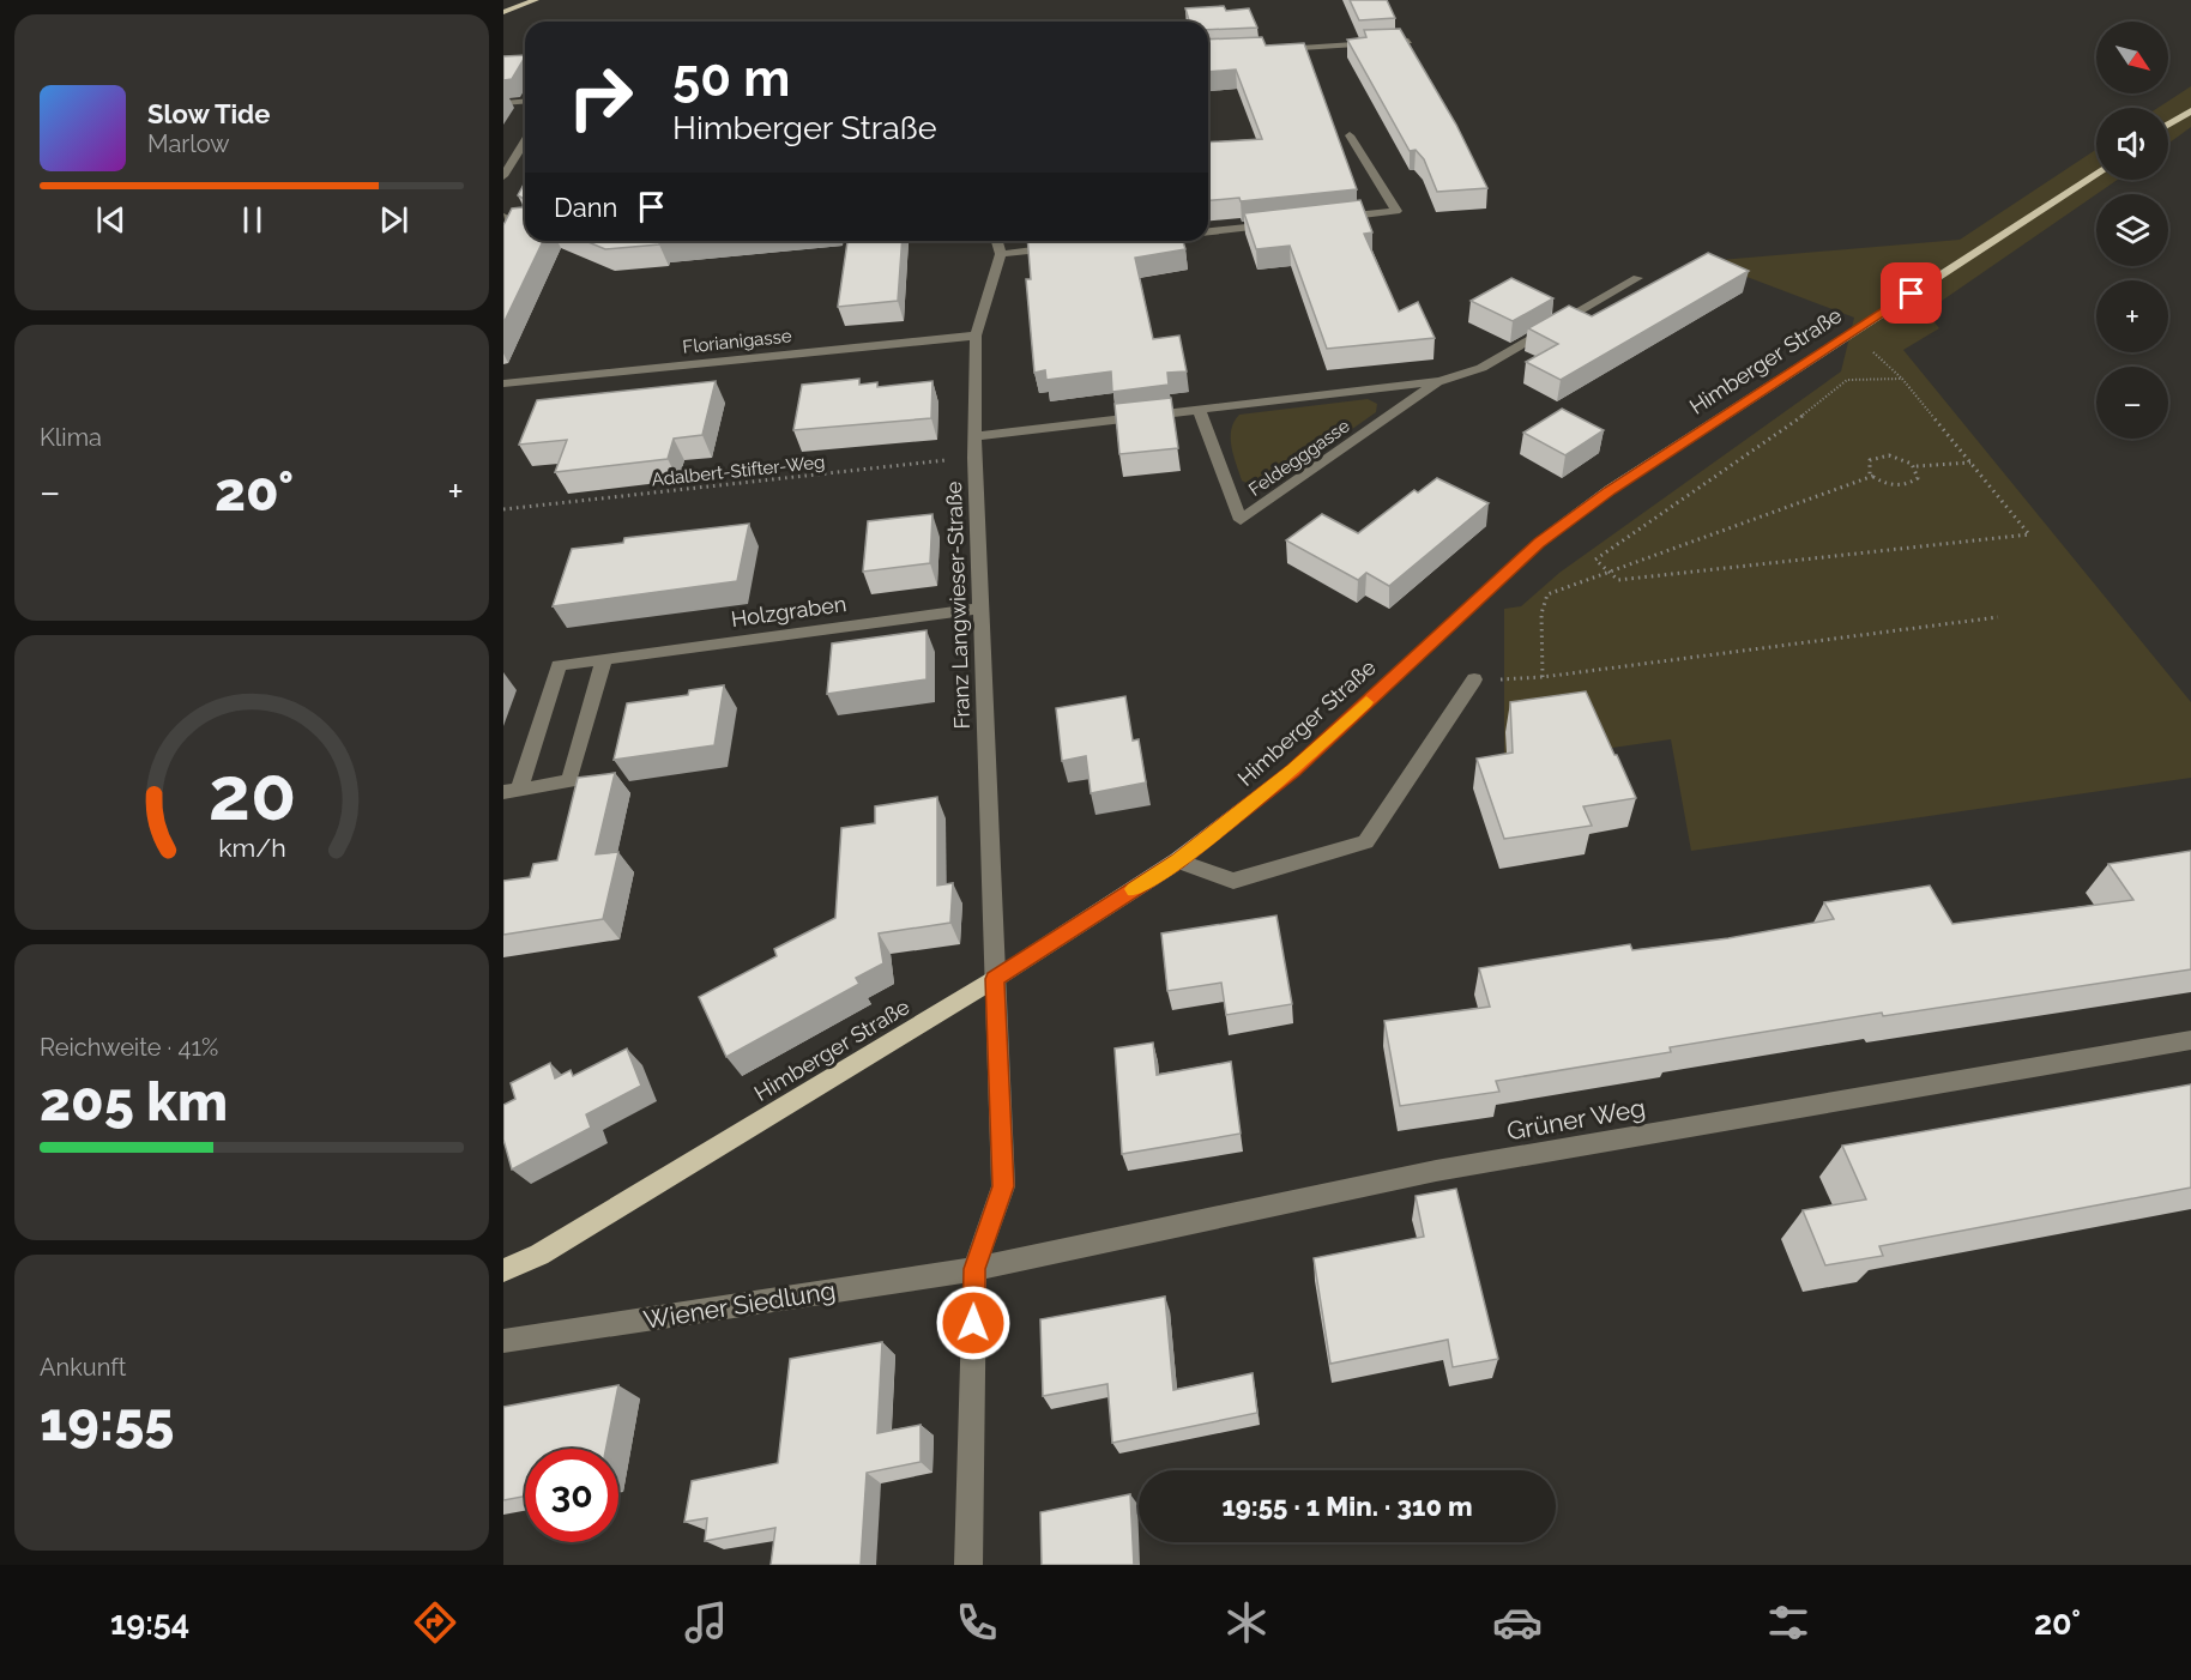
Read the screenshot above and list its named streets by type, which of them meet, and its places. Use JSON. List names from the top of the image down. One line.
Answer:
{"streets":{"main road":["Himberger Straße"],"street":["Florianigasse","Feldegggasse","Franz Langwieser-Straße","Holzgraben","Grüner Weg","Wiener Siedlung"],"path":["Adalbert-Stifter-Weg"]},"crossings":[["Florianigasse","Franz Langwieser-Straße"],["Himberger Straße","Franz Langwieser-Straße"],["Feldegggasse","Franz Langwieser-Straße"],["Adalbert-Stifter-Weg","Franz Langwieser-Straße"],["Franz Langwieser-Straße","Holzgraben"],["Grüner Weg","Wiener Siedlung"]],"north":"bottom right","page":{"map_buttons":["+","−"],"turn":["50 m","Himberger Straße"],"song":["Slow Tide","Marlow"],"then":"Dann","tile":["Klima",["Reichweite · 41%","205 km"],["Ankunft","19:55"]],"heat":["−","20°","+"],"limit":"30","trip":"19:55 · 1 Min. · 310 m","tabs":["19:54","20°"],"gauge":["20","km/h"]}}
